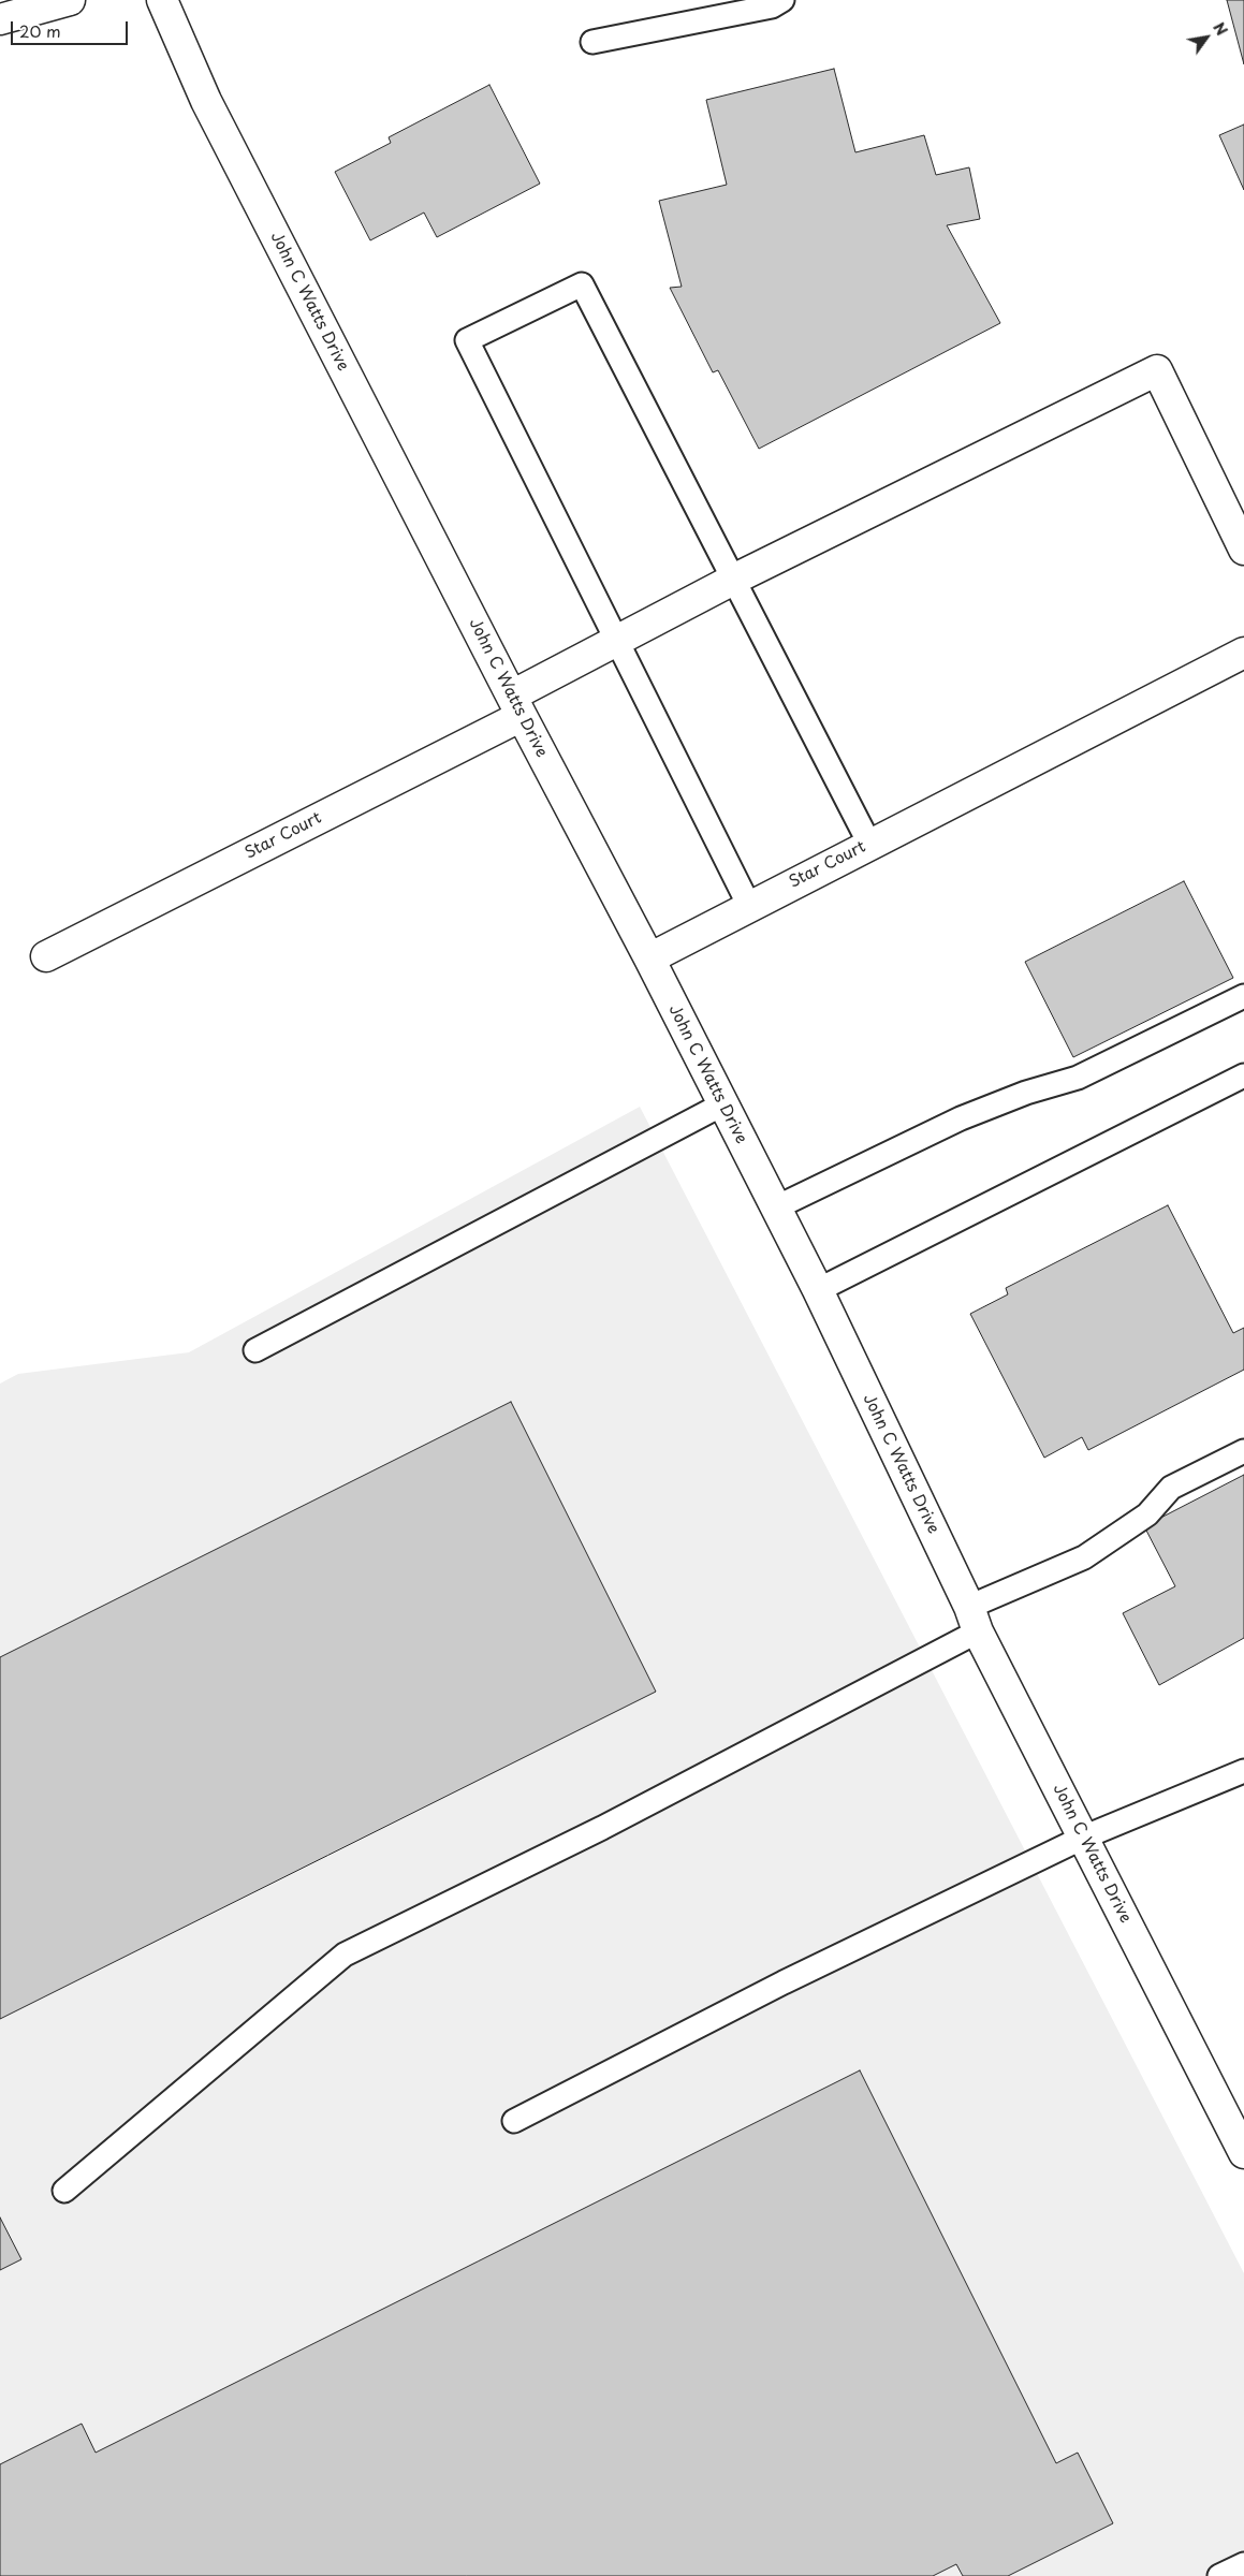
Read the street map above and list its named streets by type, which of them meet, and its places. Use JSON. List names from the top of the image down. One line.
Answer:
{"streets":{"street":["John C Watts Drive","Star Court"]},"crossings":[["John C Watts Drive","Star Court"]],"scale_bar":"20 m","north":"top right"}
